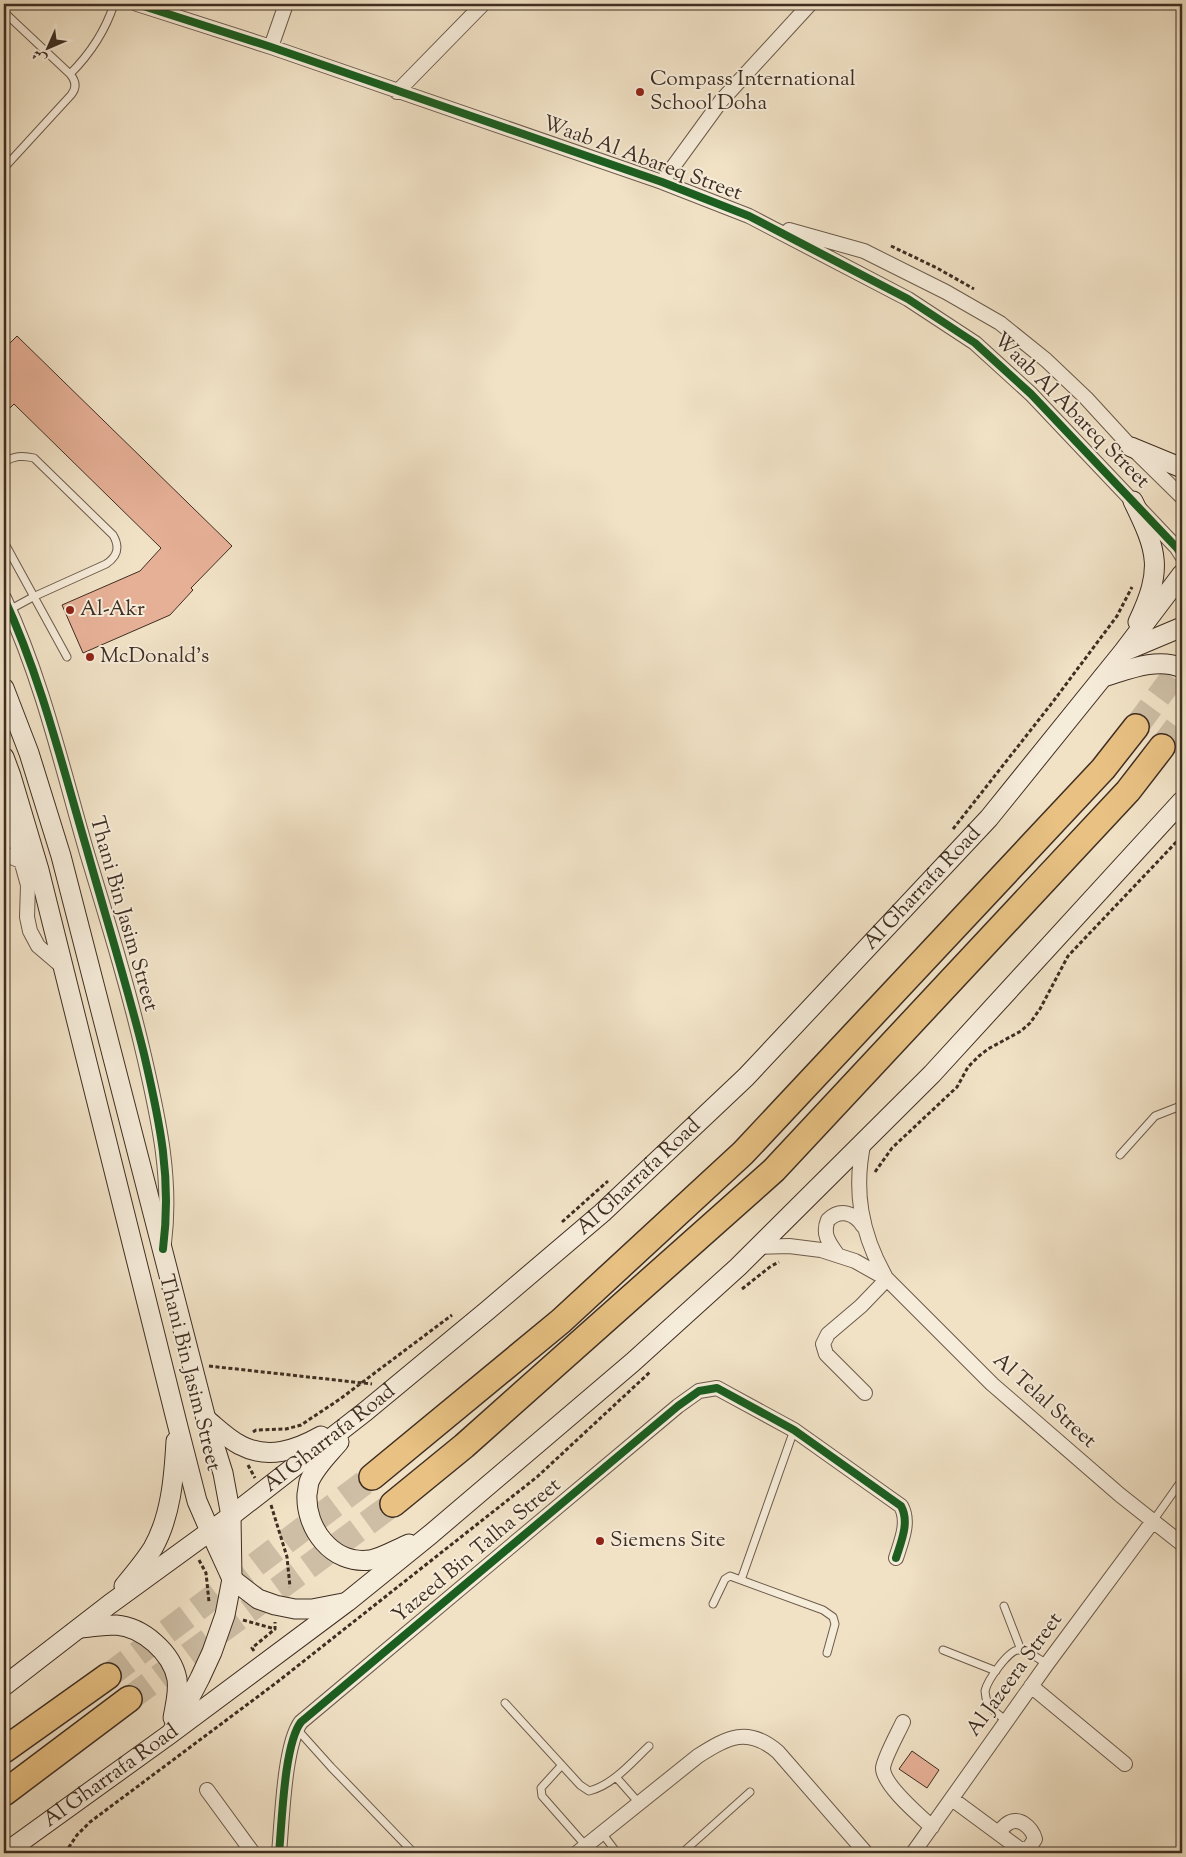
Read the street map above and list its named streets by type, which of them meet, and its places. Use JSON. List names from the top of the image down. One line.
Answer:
{"streets":{"main road":["Al Gharrafa Road","Thani Bin Jasim Street"],"street":["Waab Al Abareq Street","Al Telal Street","Yazeed Bin Talha Street","Al Jazeera Street"]},"crossings":[["Al Gharrafa Road","Thani Bin Jasim Street"],["Al Telal Street","Al Jazeera Street"]],"places":["Compass International School Doha","Al-Akr","McDonald's","Siemens Site"],"north":"bottom left"}
